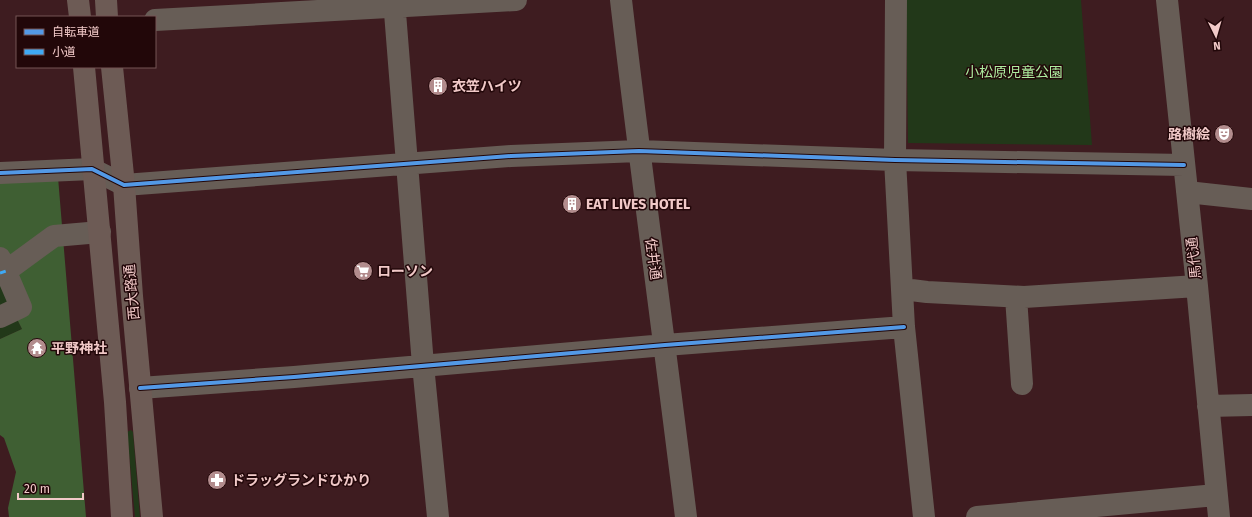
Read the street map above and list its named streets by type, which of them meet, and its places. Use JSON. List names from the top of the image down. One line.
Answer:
{"streets":{"main road":["西大路通"],"street":["馬代通","佐井通"]},"parks":["小松原児童公園"],"places":{"building":["衣笠ハイツ","EAT LIVES HOTEL"],"theatre":["路樹絵"],"supermarket":["ローソン"],"temple":["平野神社"],"pharmacy":["ドラッグランドひかり"]},"legend":["自転車道","小道"],"scale_bar":"20 m","north":"bottom"}
